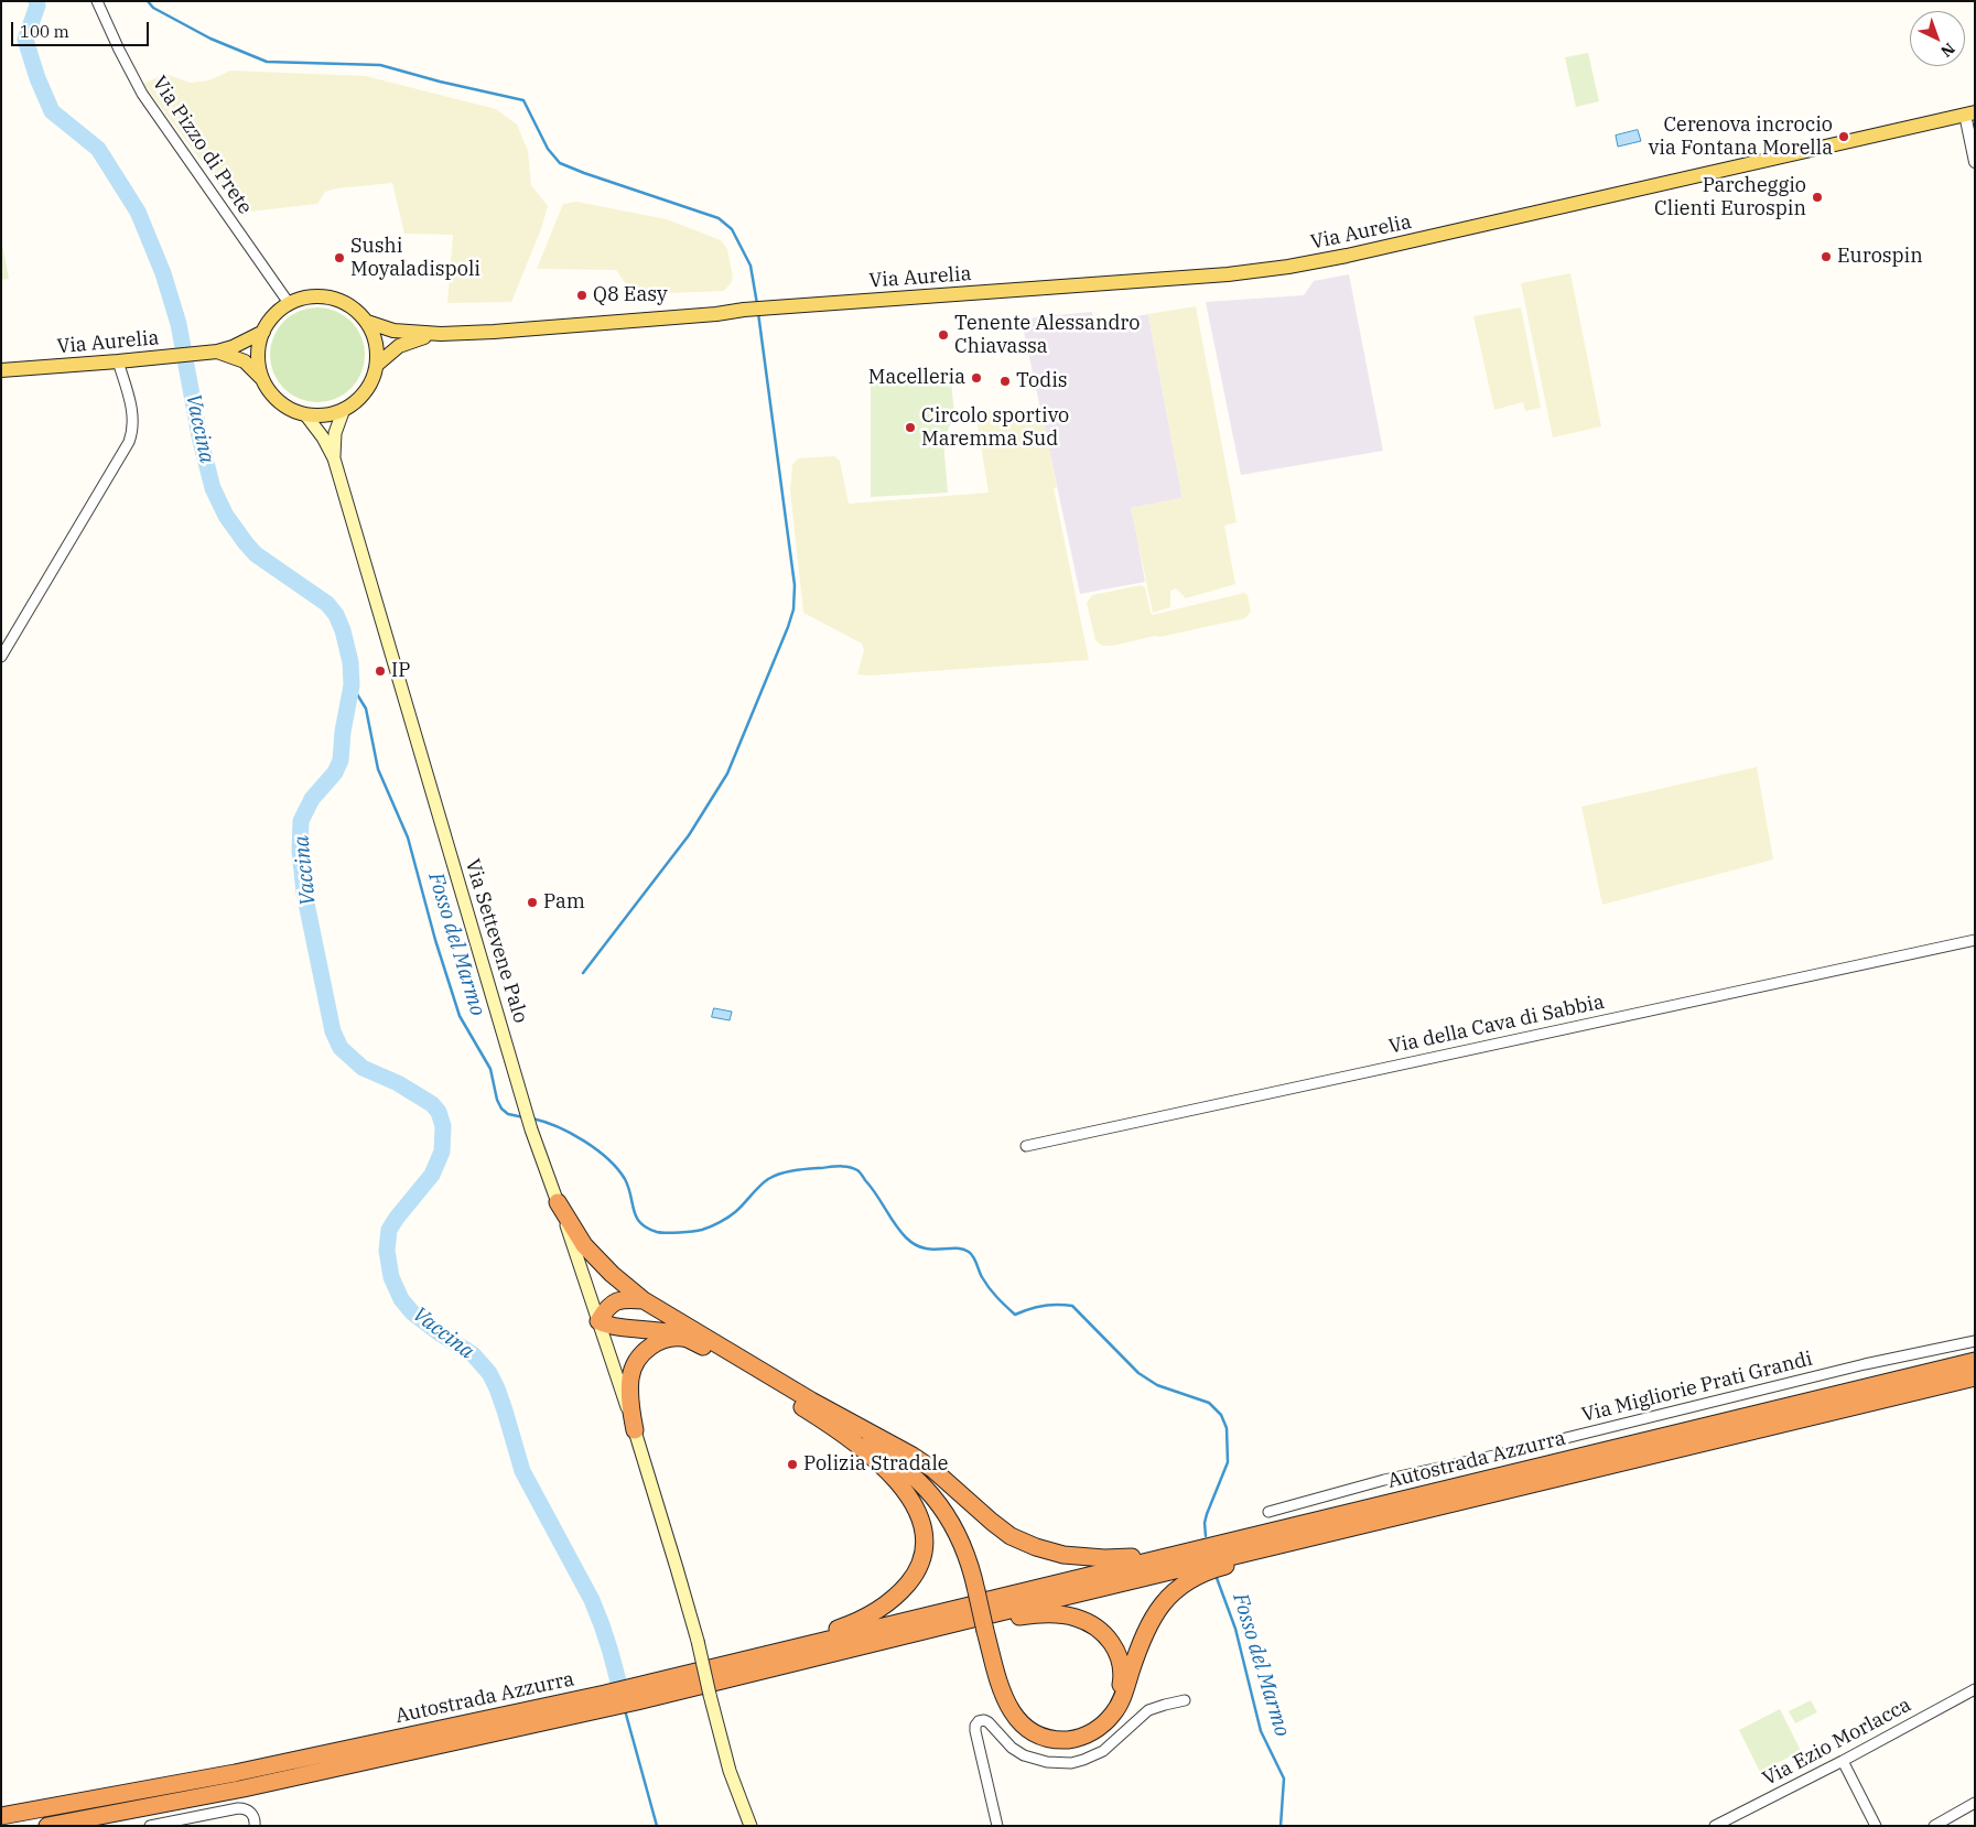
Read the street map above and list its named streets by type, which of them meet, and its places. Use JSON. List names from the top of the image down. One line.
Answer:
{"streets":{"highway":["Autostrada Azzurra"],"main road":["Via Aurelia","Via Settevene Palo"],"street":["Via Pizzo di Prete","Via della Cava di Sabbia","Via Migliorie Prati Grandi","Via Ezio Morlacca"]},"crossings":[["Via Pizzo di Prete","Via Aurelia"],["Via Pizzo di Prete","Via Settevene Palo"],["Via Aurelia","Via Settevene Palo"]],"water":["Vaccina","Fosso del Marmo"],"places":["Cerenova incrocio via Fontana Morella","Parcheggio Clienti Eurospin","Eurospin","Sushi Moyaladispoli","Q8 Easy","Tenente Alessandro Chiavassa","Macelleria","Todis","Circolo sportivo Maremma Sud","IP","Pam","Polizia Stradale"],"scale_bar":"100 m","north":"bottom right"}
